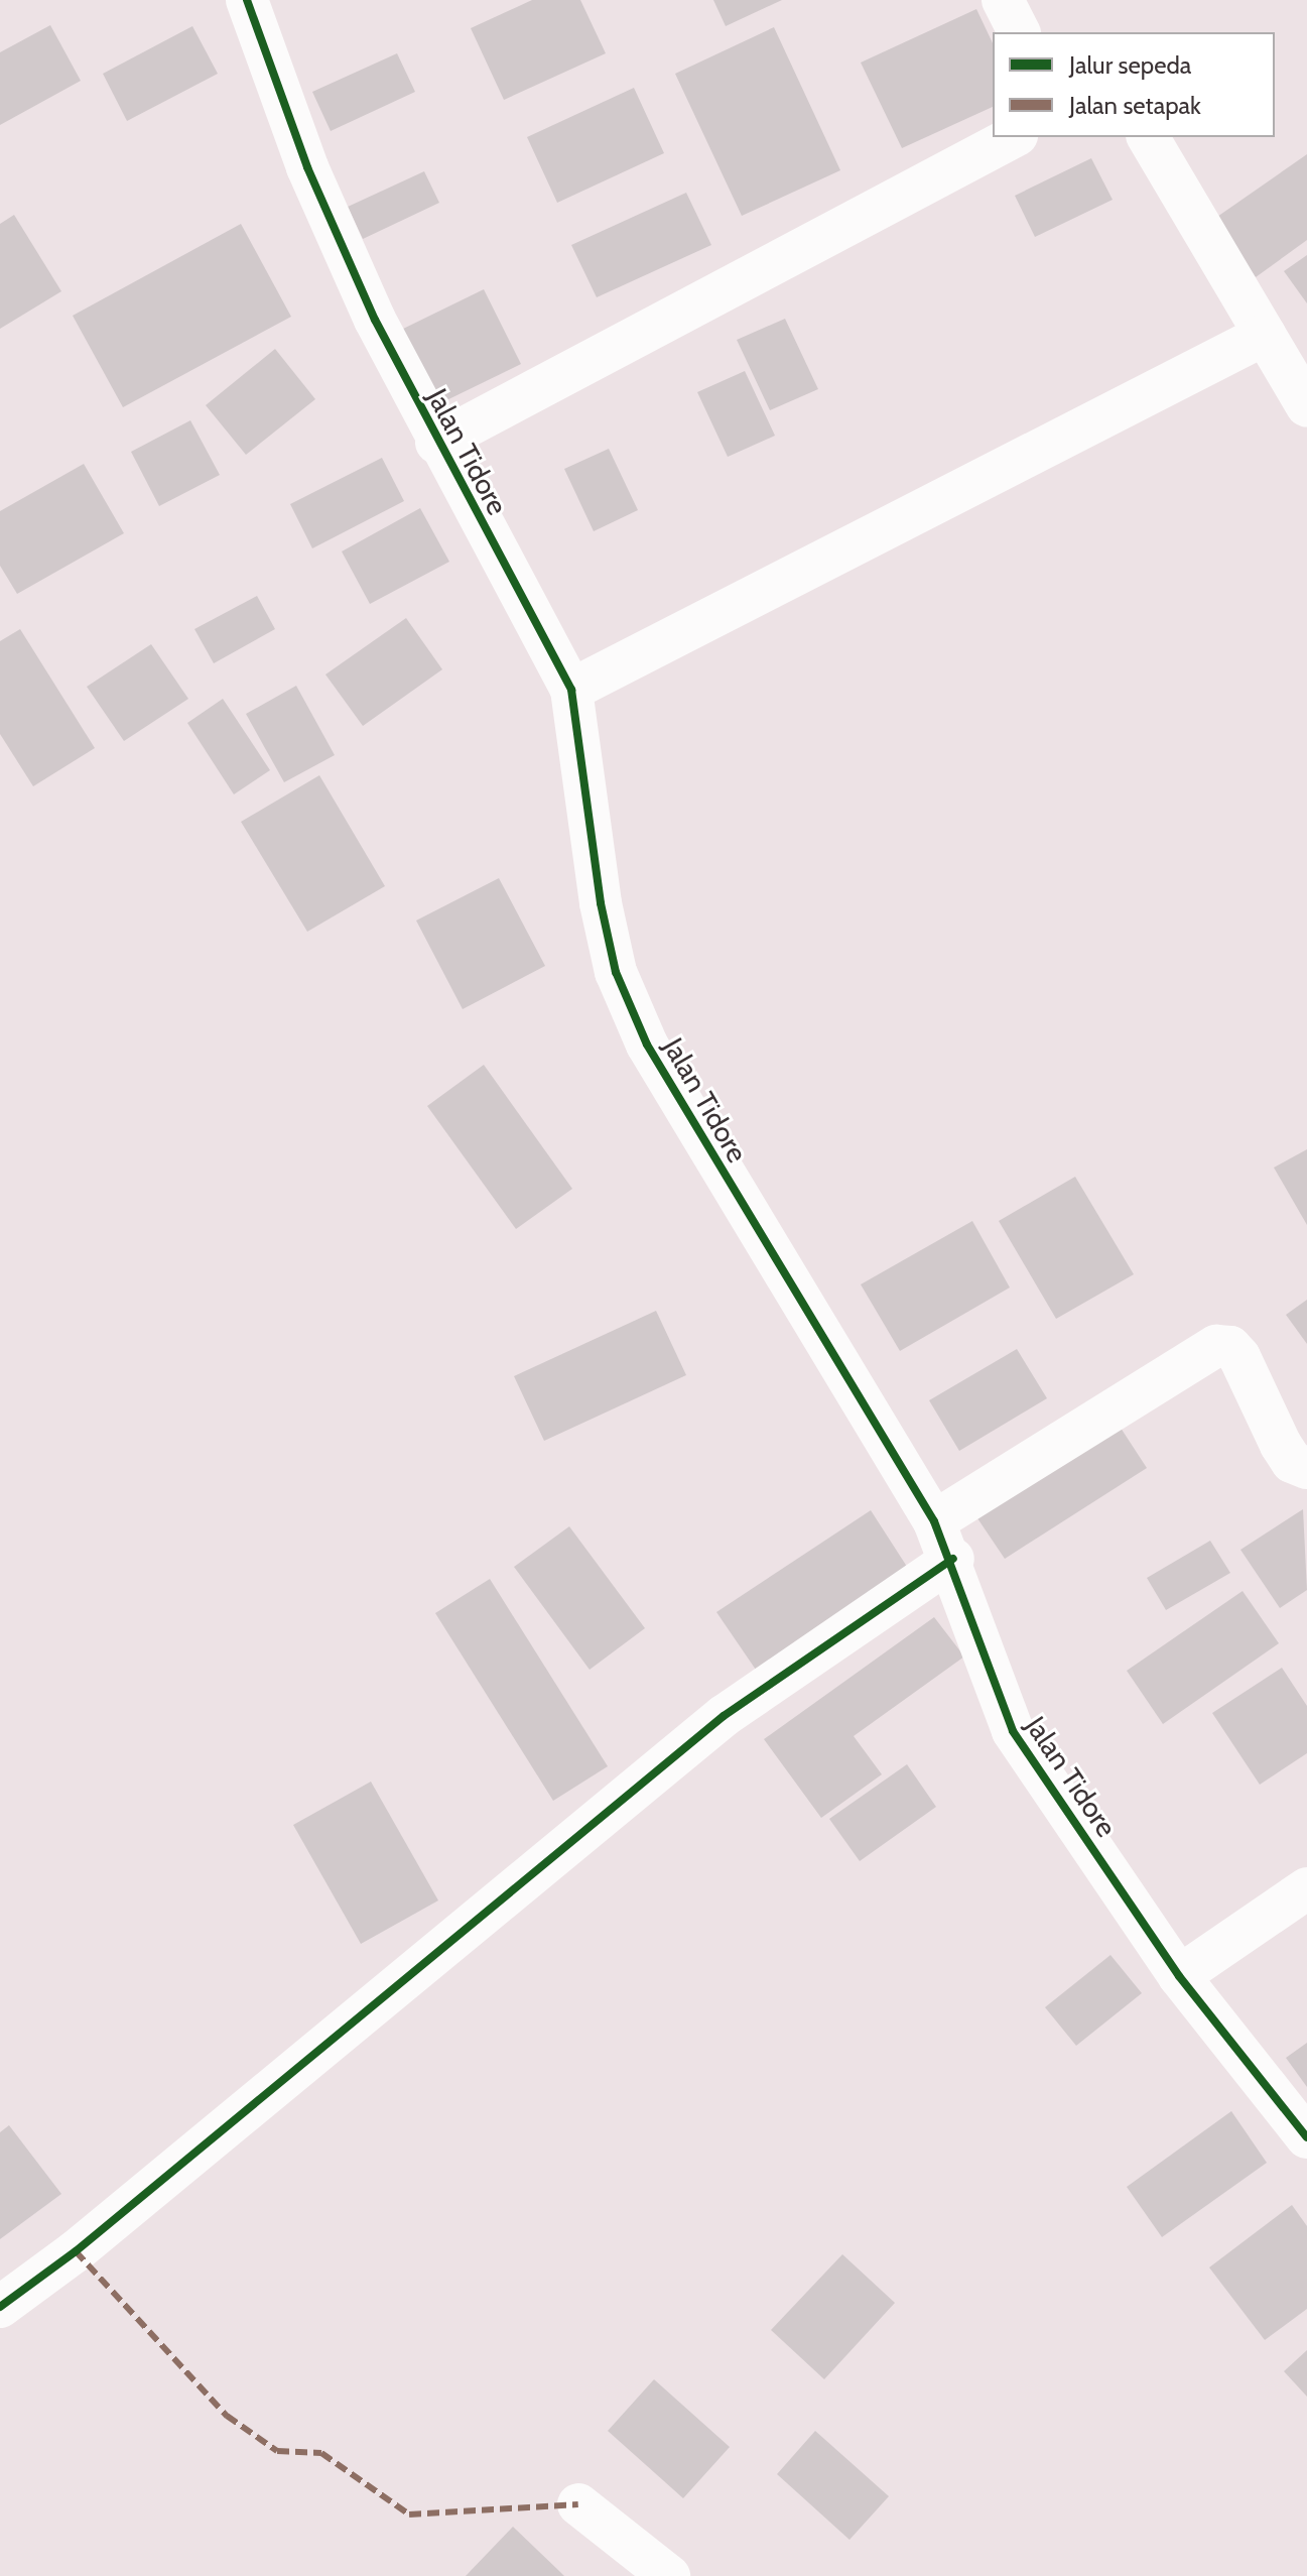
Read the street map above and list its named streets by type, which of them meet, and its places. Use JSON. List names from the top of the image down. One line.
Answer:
{"streets":{"street":["Jalan Tidore"]},"legend":["Jalur sepeda","Jalan setapak"]}
